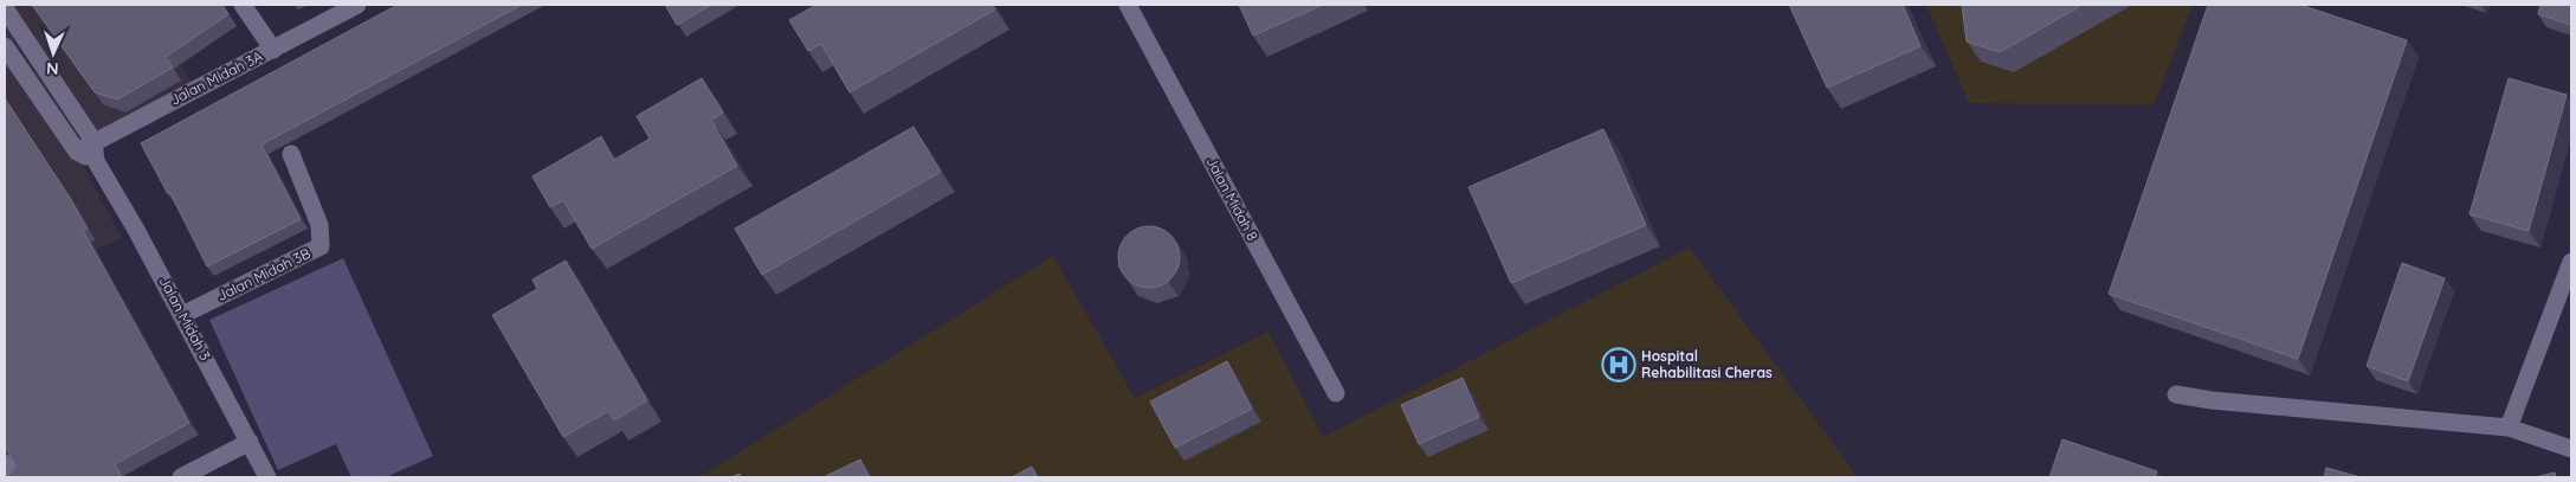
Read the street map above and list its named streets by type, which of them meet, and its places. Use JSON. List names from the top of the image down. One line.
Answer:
{"streets":{"street":["Jalan Midah 3A","Jalan Midah 8","Jalan Midah 3B","Jalan Midah 3"]},"crossings":[["Jalan Midah 3A","Jalan Midah 3"],["Jalan Midah 3B","Jalan Midah 3"]],"places":{"hospital":["Hospital Rehabilitasi Cheras"]},"north":"bottom"}
